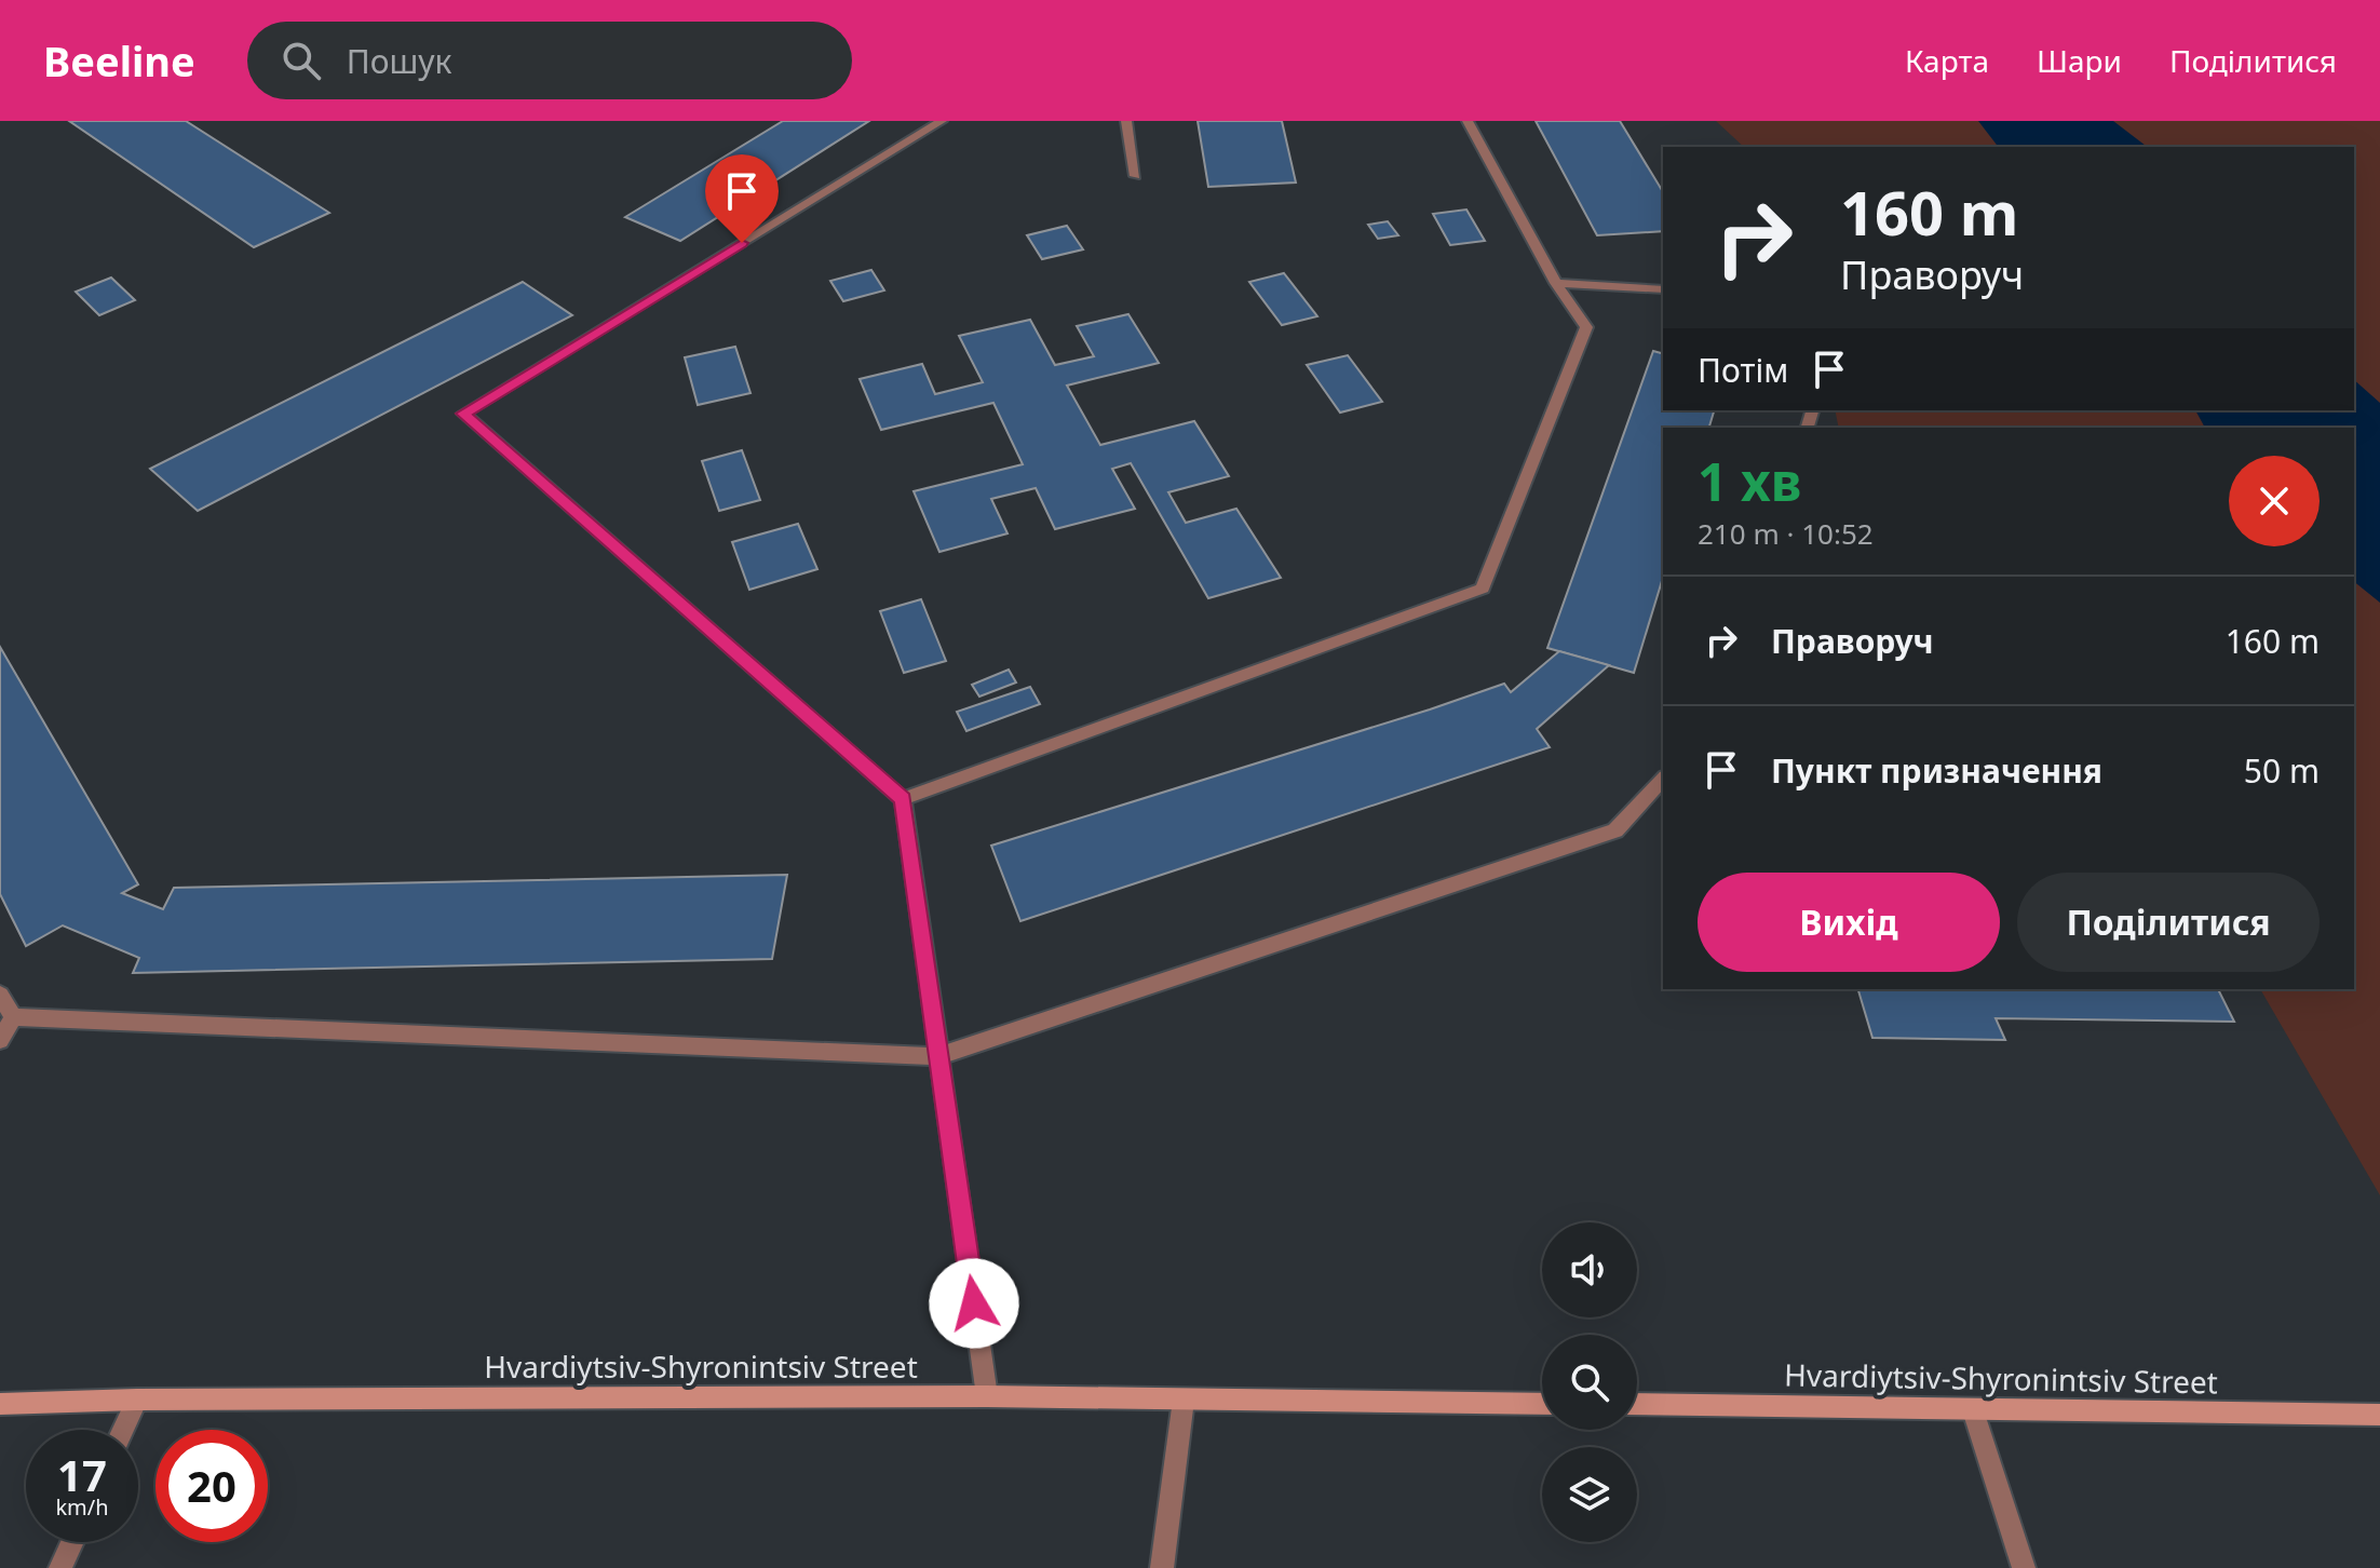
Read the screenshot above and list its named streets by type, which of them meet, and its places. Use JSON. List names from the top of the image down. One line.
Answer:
{"streets":{"main road":["Hvardiytsiv-Shyronintsiv Street"]},"page":{"header":"Beeline","search":"Пошук","nav":["Карта","Шари","Поділитися"],"turn":["160 m","Праворуч"],"then":"Потім","heading":["1 хв","210 m · 10:52"],"list":[{"name":"Праворуч","value":"160 m"},{"name":"Пункт призначення","value":"50 m"}],"buttons":["Вихід","Поділитися"],"speed":"17 km/h","limit":"20"}}
